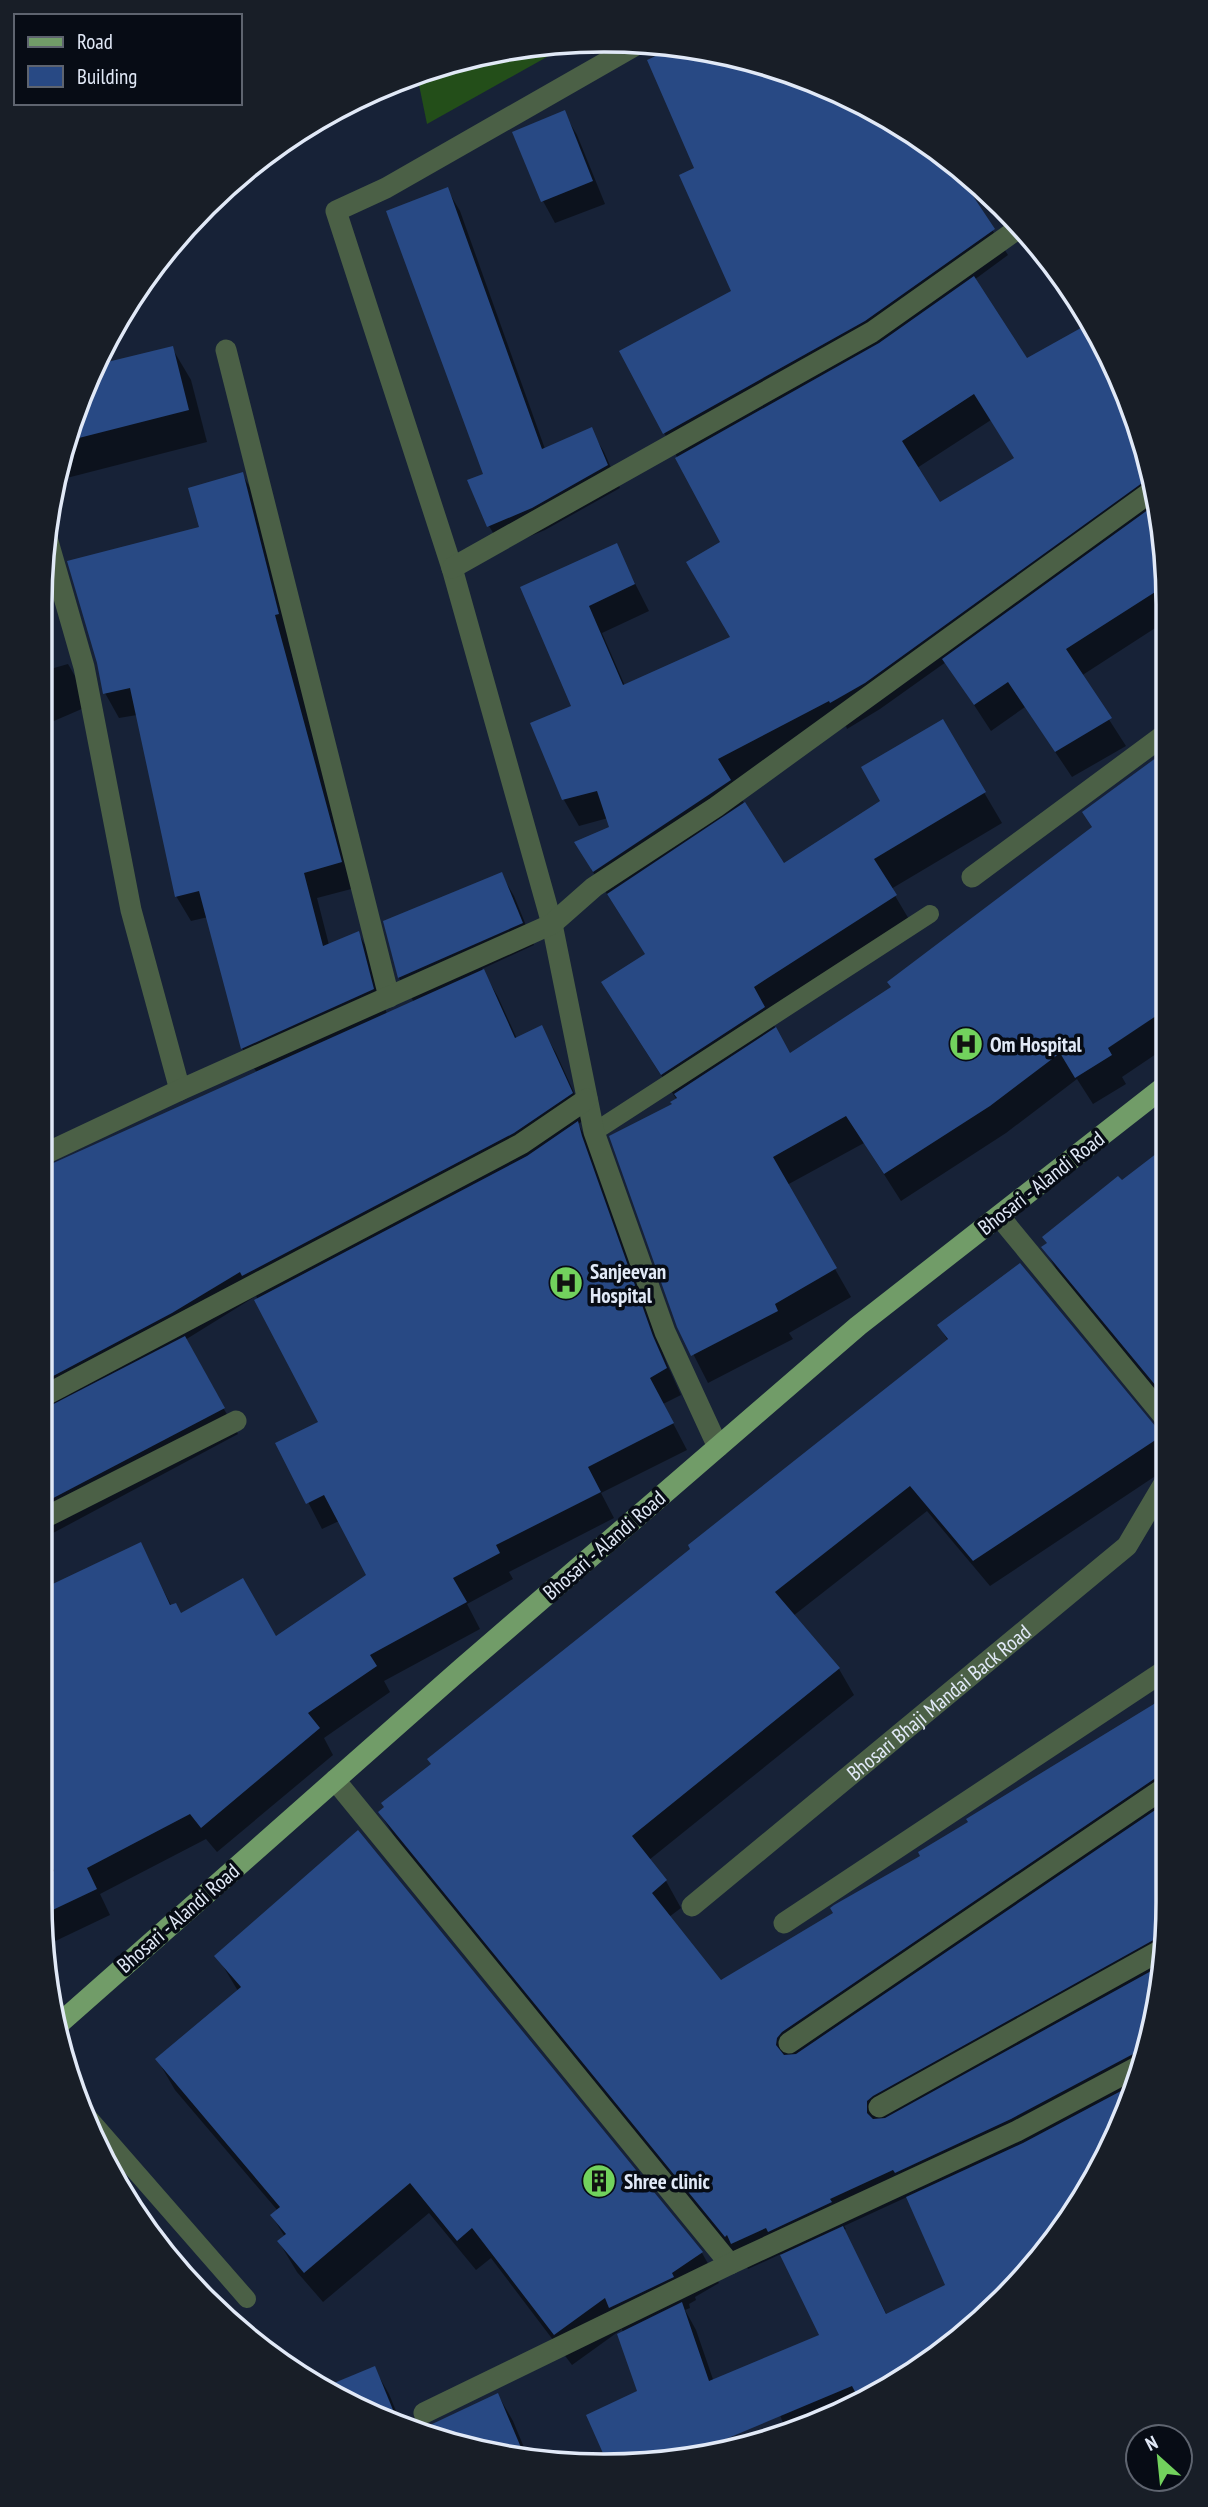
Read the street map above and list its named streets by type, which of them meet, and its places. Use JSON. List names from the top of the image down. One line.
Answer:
{"streets":{"main road":["Bhosari - Alandi Road"],"street":["Bhosari Bhaji Mandai Back Road"]},"places":{"hospital":["Om Hospital","Sanjeevan Hospital"],"building":["Shree clinic"]},"legend":["Road","Building"],"north":"top left"}
